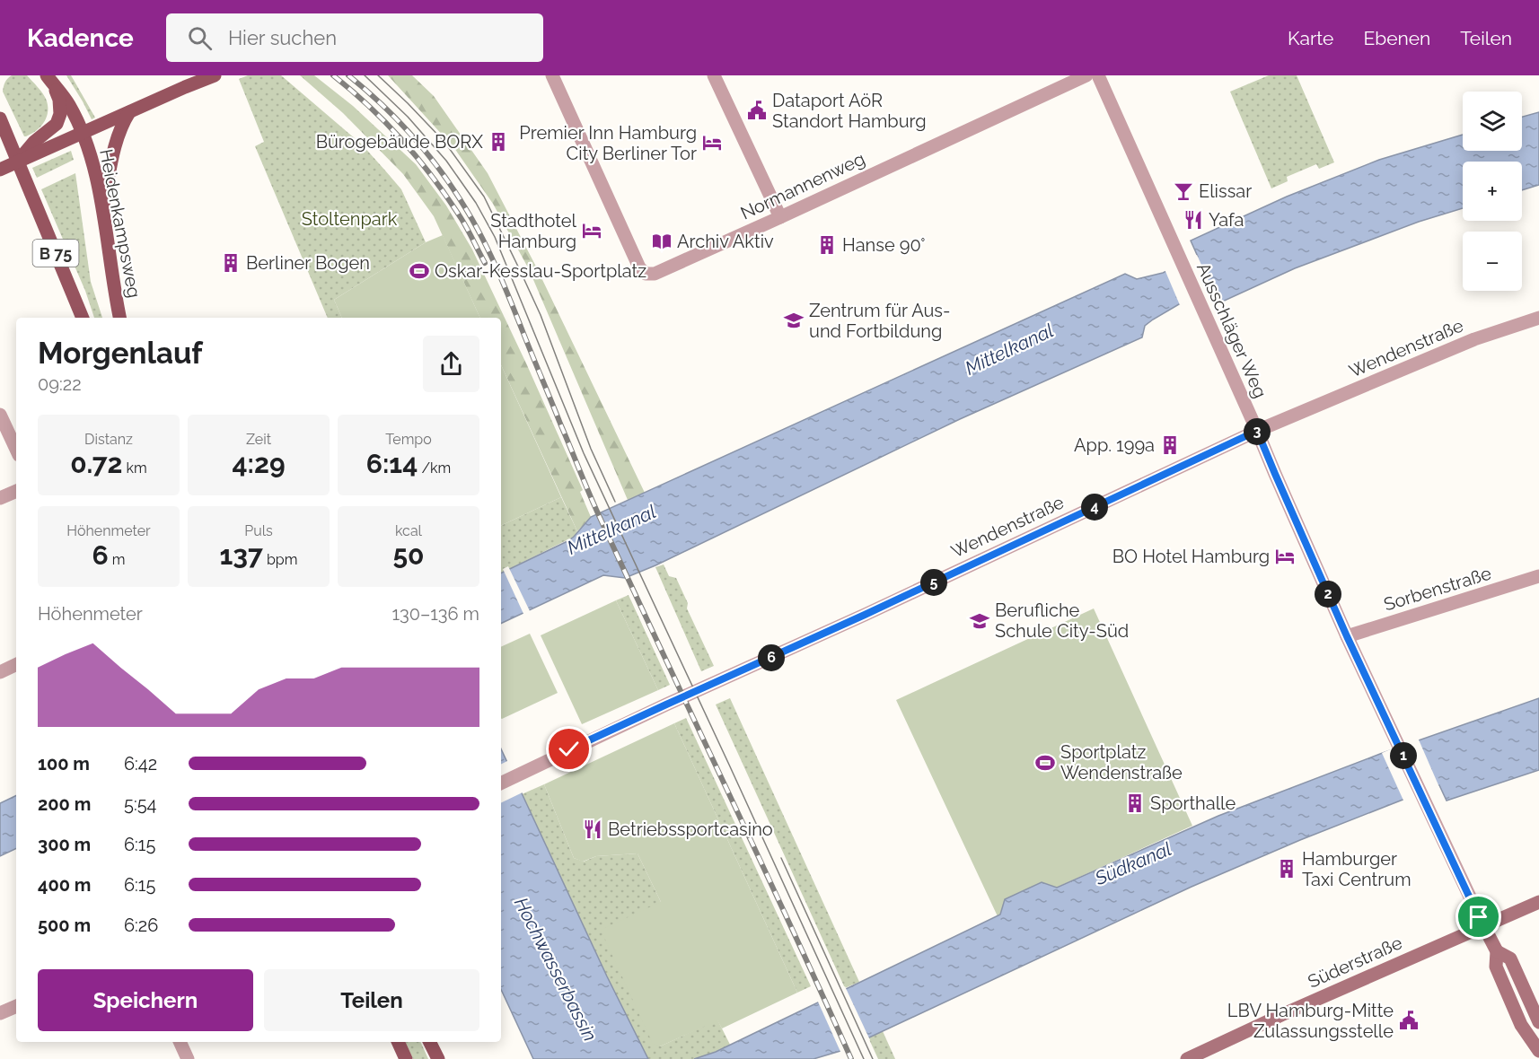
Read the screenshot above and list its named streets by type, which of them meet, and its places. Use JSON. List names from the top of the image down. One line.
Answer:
{"streets":{"main road":["Heidenkampsweg","B 75","Ausschläger Weg","Süderstraße"],"street":["Normannenweg","Wendenstraße","Sorbenstraße"]},"crossings":[["Ausschläger Weg","Wendenstraße"],["Ausschläger Weg","Sorbenstraße"],["Ausschläger Weg","Süderstraße"]],"water":["Mittelkanal","Südkanal","Hochwasserbassin"],"parks":["Stoltenpark"],"places":{"public building":["Dataport AöR Standort Hamburg","LBV Hamburg-Mitte Zulassungsstelle"],"building":["Bürogebäude BORX","Hanse 90°","Berliner Bogen","App. 199a","Sporthalle","Hamburger Taxi Centrum"],"hotel":["Premier Inn Hamburg City Berliner Tor","Stadthotel Hamburg","BO Hotel Hamburg"],"bar":["Elissar"],"restaurant":["Yafa","Betriebssportcasino"],"library":["Archiv Aktiv"],"sports":["Oskar-Kesslau-Sportplatz","Sportplatz Wendenstraße"],"school or university":["Zentrum für Aus- und Fortbildung","Berufliche Schule City-Süd"]},"page":{"header":"Kadence","search":"Hier suchen","nav":["Karte","Ebenen","Teilen"],"map_buttons":["+","−"],"heading":["Morgenlauf","09:22"],"stats":[["Distanz","0.72 km"],["Zeit","4:29"],["Tempo","6:14 /km"],["Höhenmeter","6 m"],["Puls","137 bpm"],["kcal","50"]],"pins":["3","4","5","2","6","1"],"chart":["Höhenmeter","130–136 m"],"list":[{"name":"100 m","note":"6:42"},{"name":"200 m","note":"5:54"},{"name":"300 m","note":"6:15"},{"name":"400 m","note":"6:15"},{"name":"500 m","note":"6:26"}],"buttons":["Speichern","Teilen"]}}
